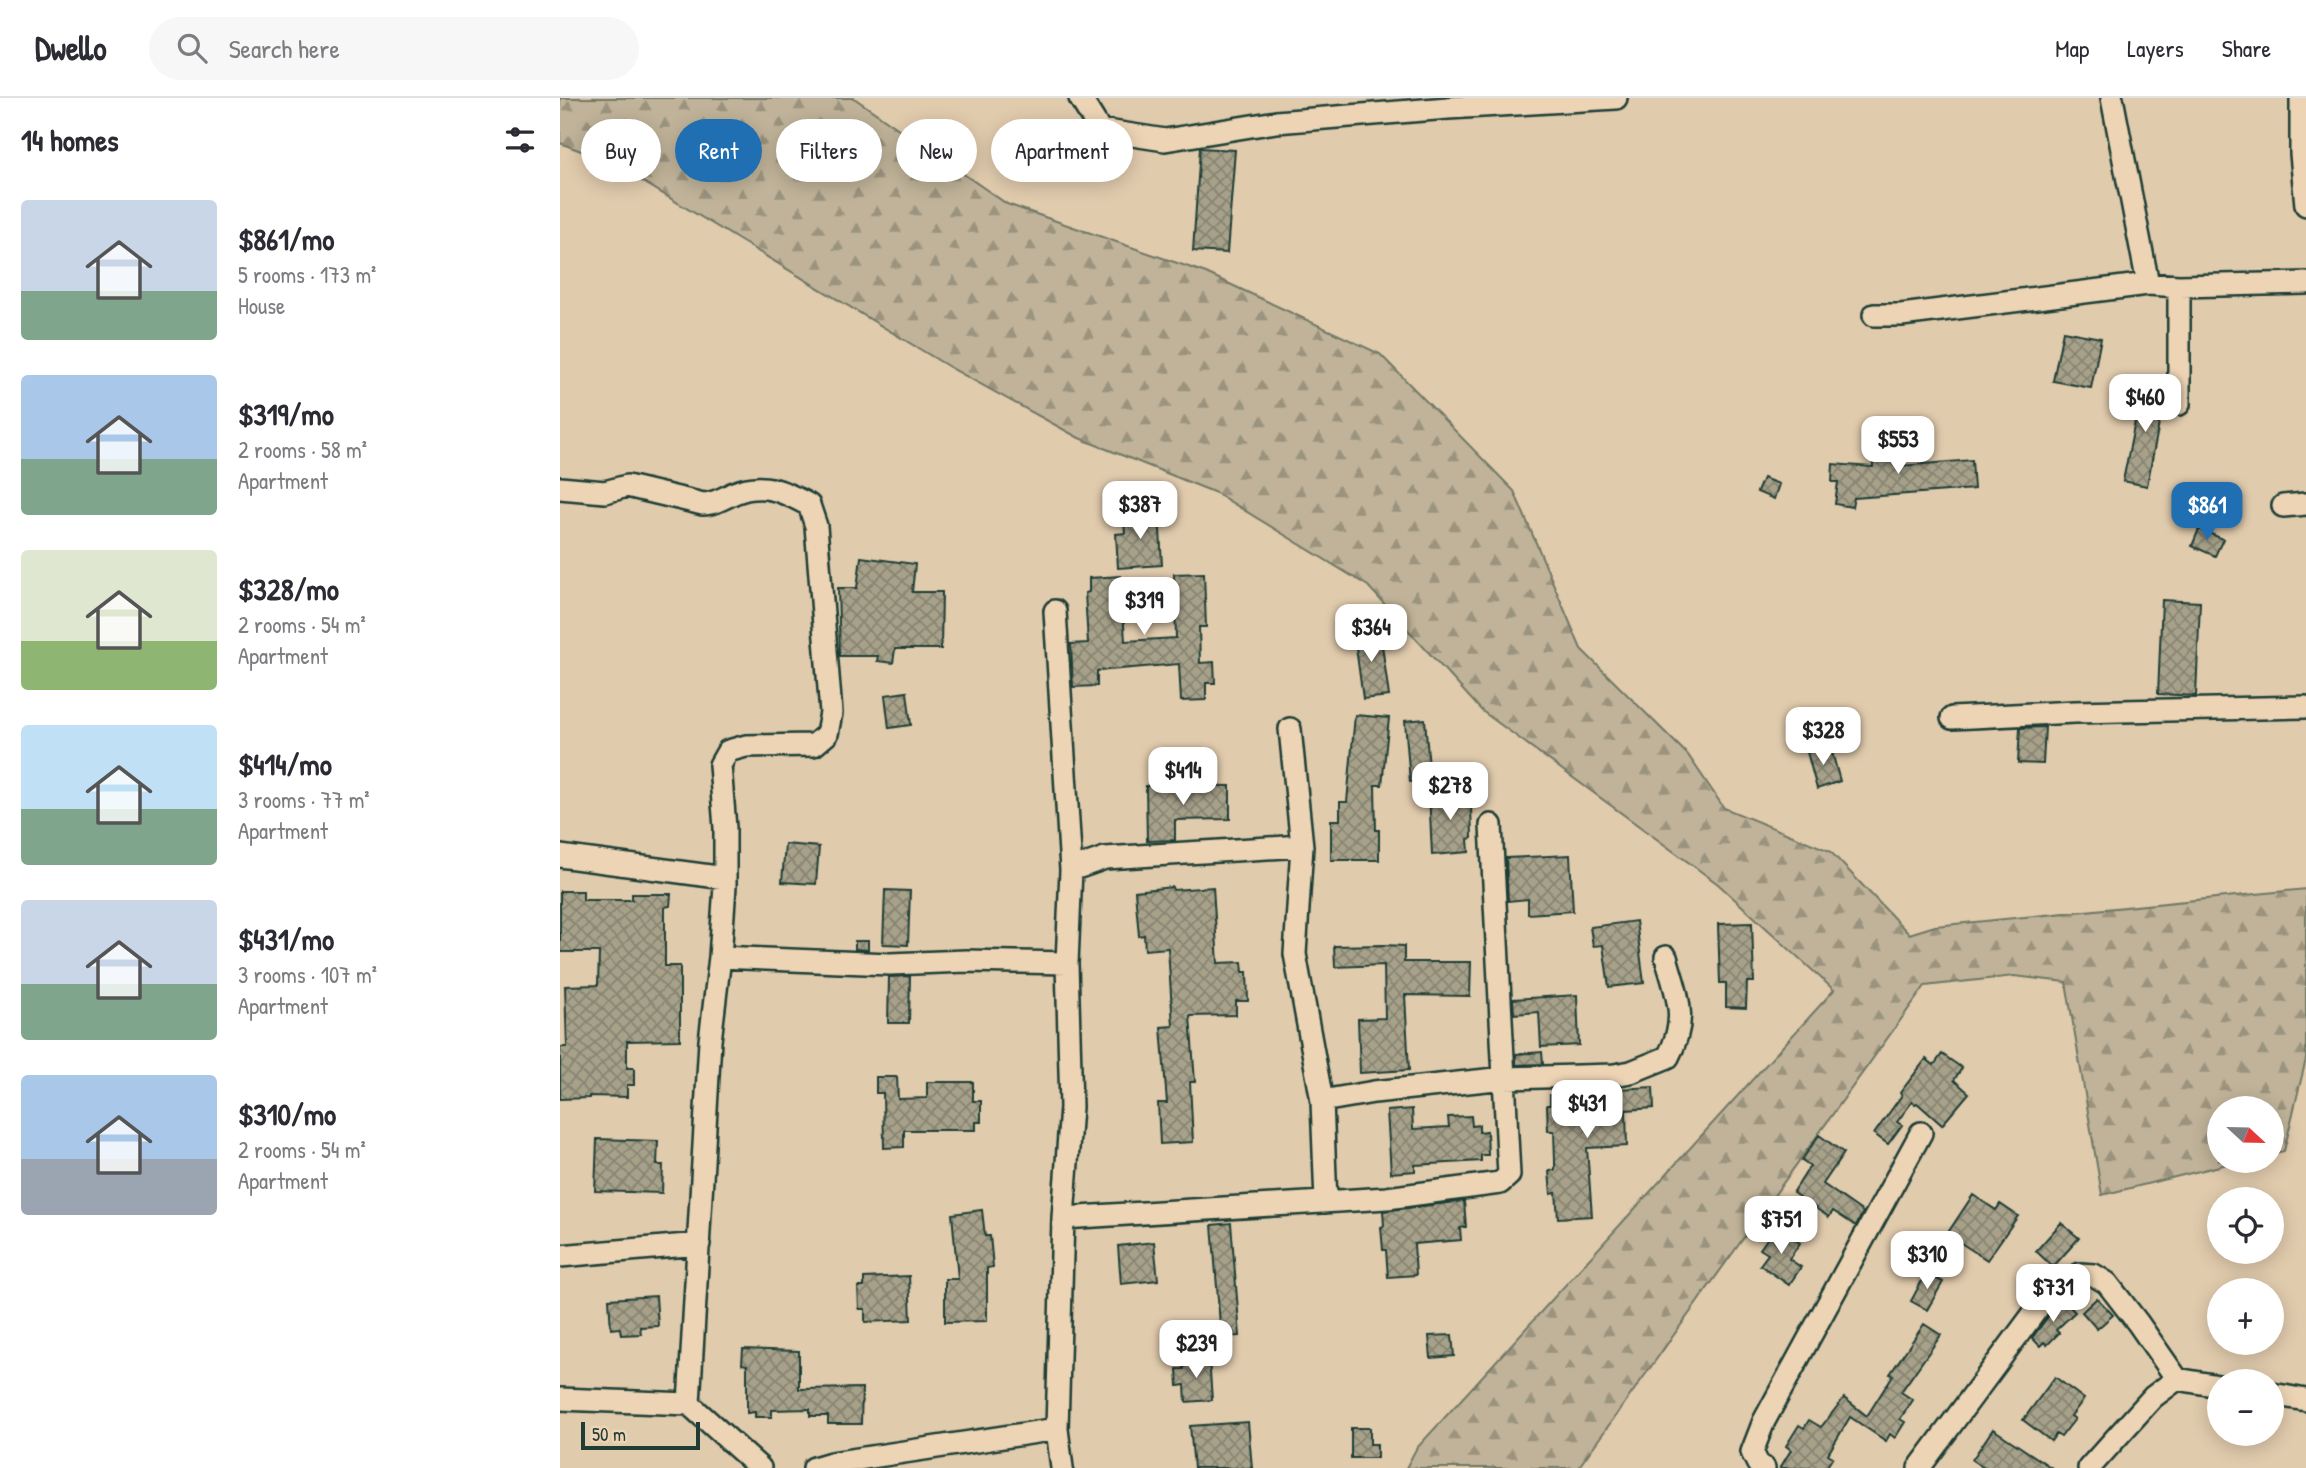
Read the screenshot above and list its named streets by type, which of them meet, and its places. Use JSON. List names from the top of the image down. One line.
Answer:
{"scale_bar":"50 m","north":"right","page":{"header":"Dwello","search":"Search here","nav":["Map","Layers","Share"],"heading":"14 homes","chip":["Buy","Rent","Filters","New","Apartment"],"list":[{"name":"$861/mo","note":"5 rooms · 173 m² · House"},{"name":"$319/mo","note":"2 rooms · 58 m² · Apartment"},{"name":"$328/mo","note":"2 rooms · 54 m² · Apartment"},{"name":"$414/mo","note":"3 rooms · 77 m² · Apartment"},{"name":"$431/mo","note":"3 rooms · 107 m² · Apartment"},{"name":"$310/mo","note":"2 rooms · 54 m² · Apartment"}],"price":["$460","$553","$387","$861","$319","$364","$328","$414","$278","$431","$751","$310","$731","$239"],"map_buttons":["+","−"],"scale":"50 m"}}
